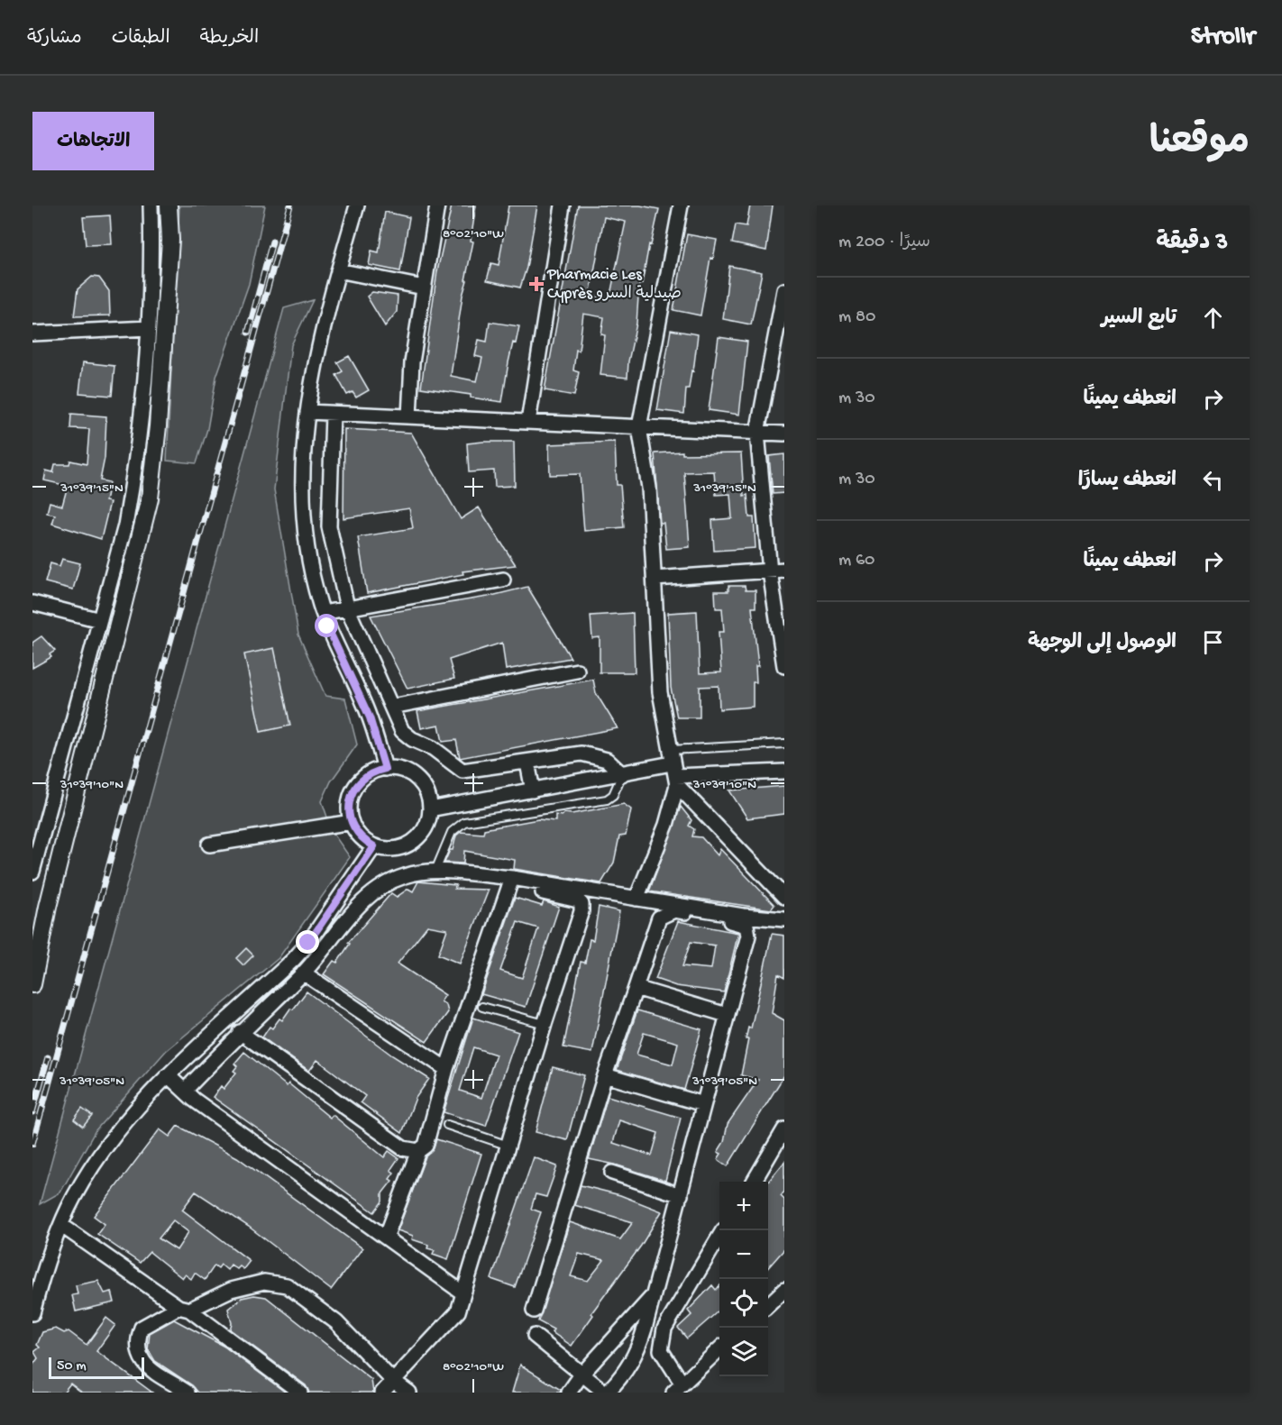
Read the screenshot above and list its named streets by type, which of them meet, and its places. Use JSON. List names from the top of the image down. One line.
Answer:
{"places":{"health":["Pharmacie Les Cyprès صيدلية السرو"]},"scale_bar":"50 m","page":{"header":"Strollr","nav":["الخريطة","الطبقات","مشاركة"],"title":"موقعنا","buttons":"الاتجاهات","heading":["3 دقيقة","سيرًا · 200 m"],"list":[["تابع السير","80 m"],["انعطف يمينًا","30 m"],["انعطف يسارًا","30 m"],["انعطف يمينًا","60 m"],"الوصول إلى الوجهة"],"map_buttons":["+","−"],"scale":"50 m"},"coordinates":["8°02'10\"W","31°39'15\"N","31°39'10\"N","31°39'05\"N"]}
